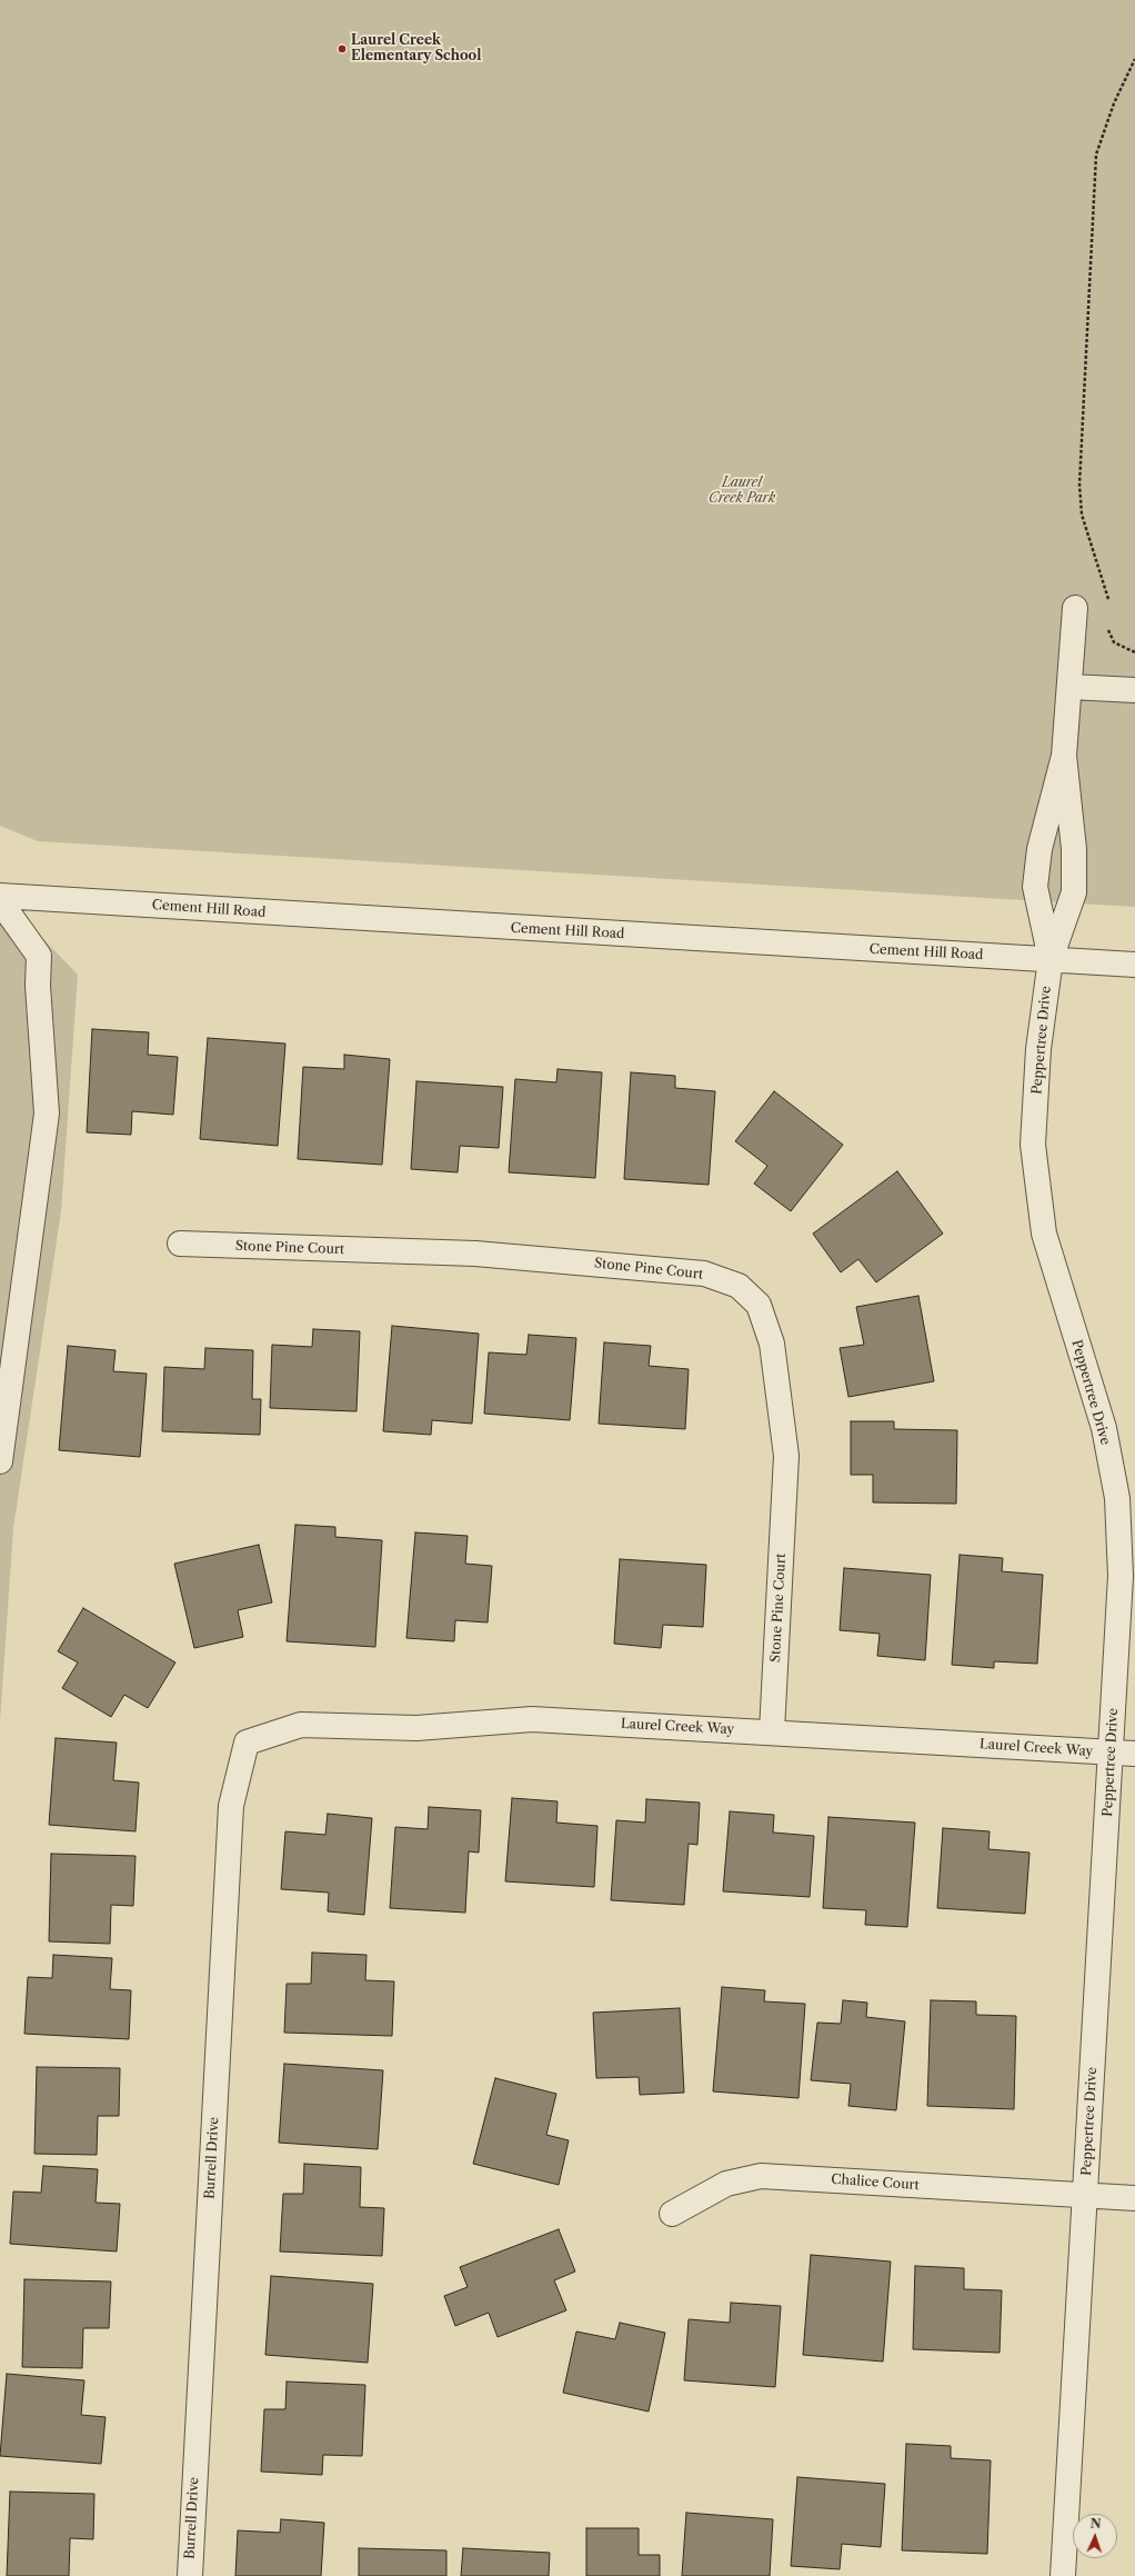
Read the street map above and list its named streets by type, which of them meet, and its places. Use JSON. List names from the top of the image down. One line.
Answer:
{"streets":{"street":["Cement Hill Road","Peppertree Drive","Stone Pine Court","Laurel Creek Way","Burrell Drive","Chalice Court"]},"crossings":[["Cement Hill Road","Peppertree Drive"],["Peppertree Drive","Laurel Creek Way"],["Peppertree Drive","Chalice Court"],["Stone Pine Court","Laurel Creek Way"],["Laurel Creek Way","Burrell Drive"]],"parks":["Laurel Creek Park"],"places":["Laurel Creek Elementary School"],"north":"top"}
